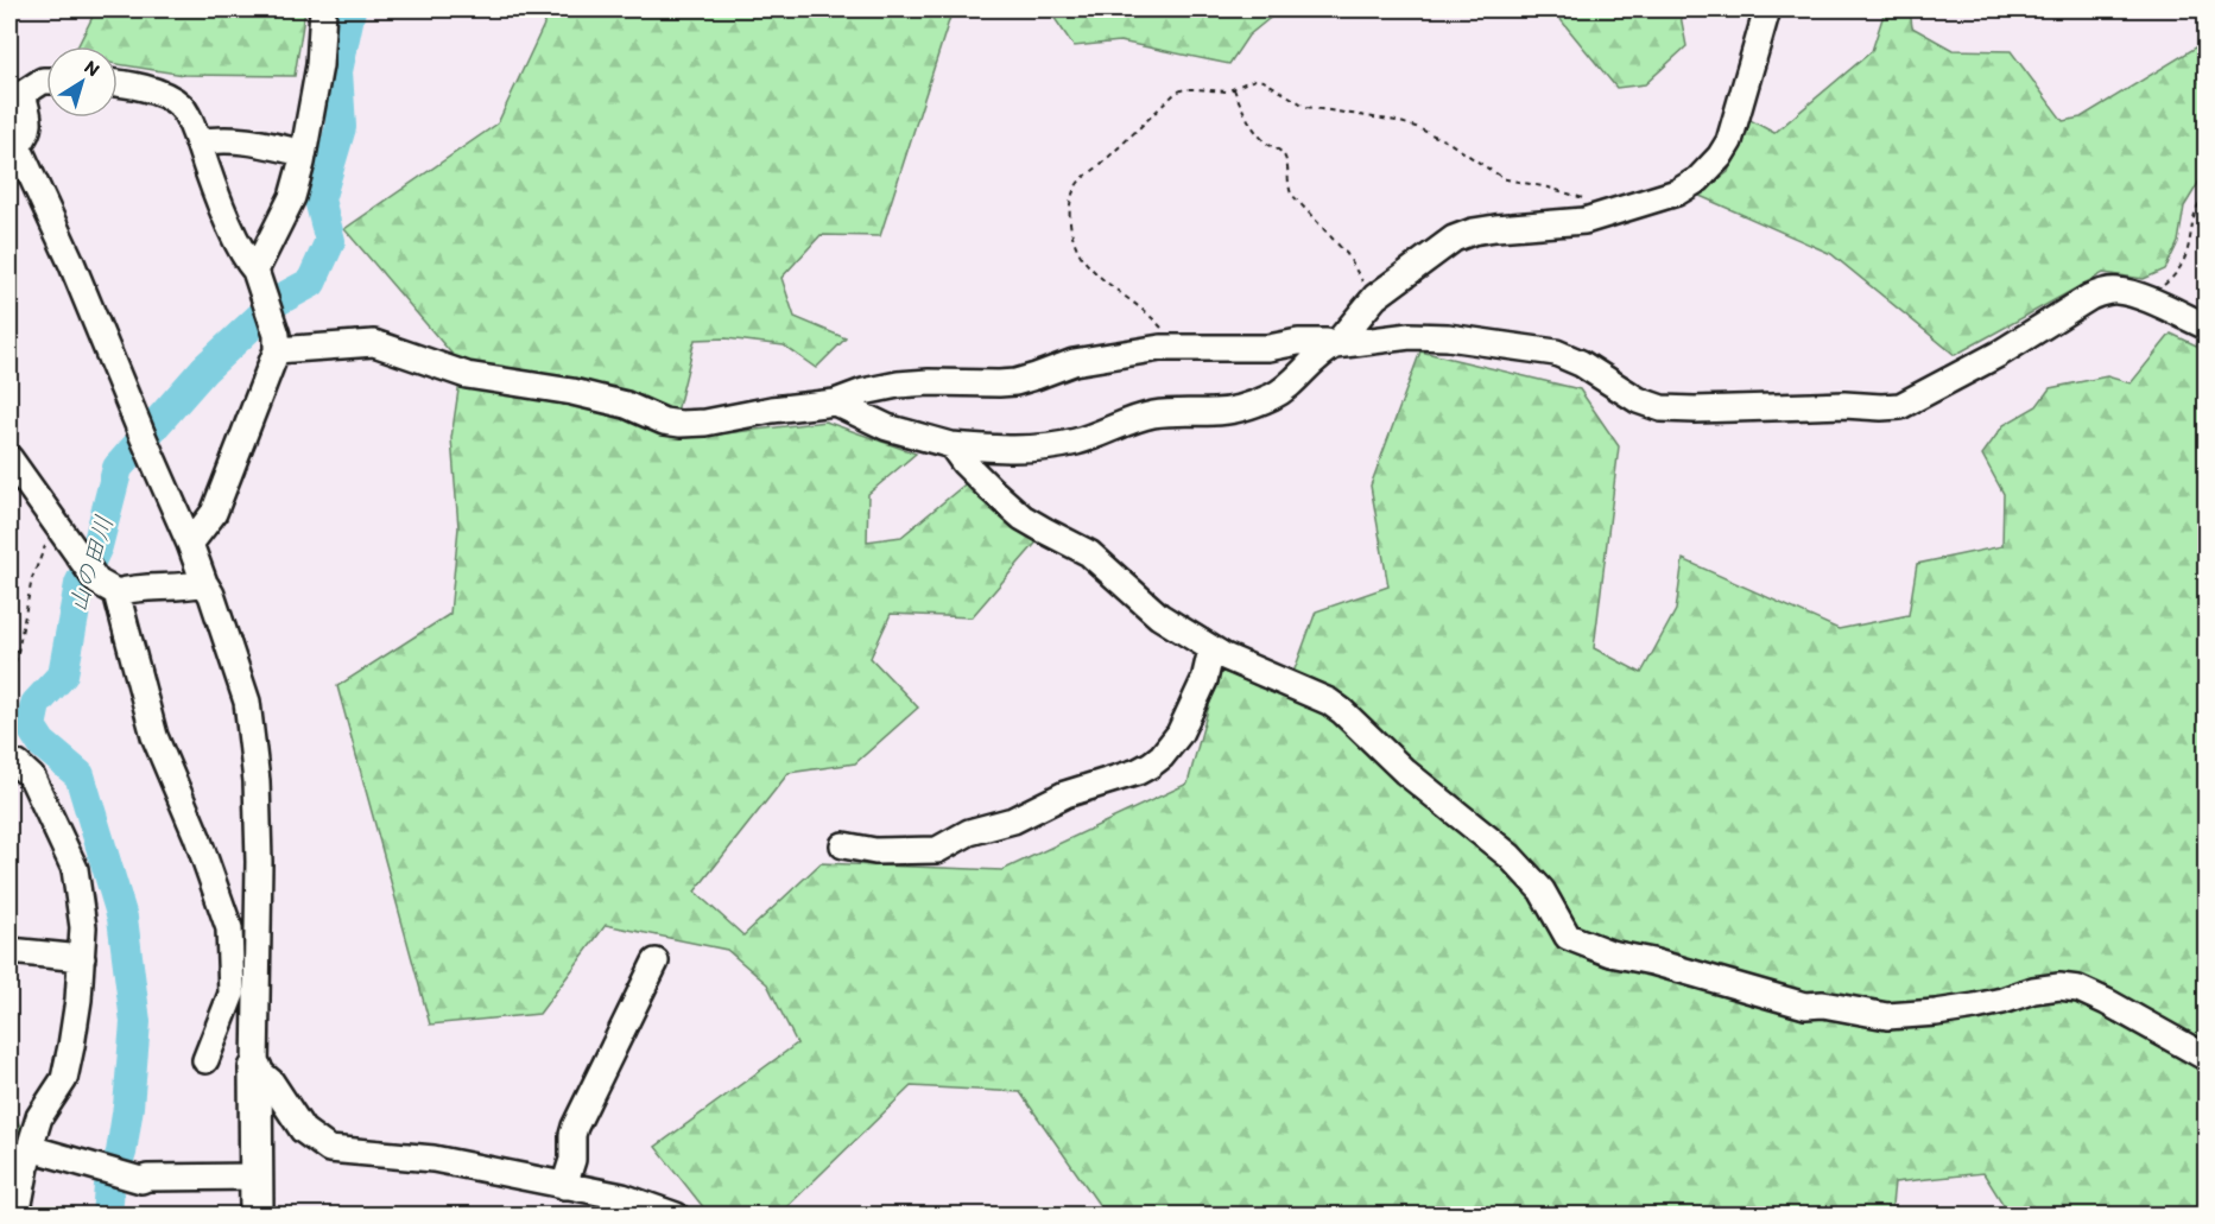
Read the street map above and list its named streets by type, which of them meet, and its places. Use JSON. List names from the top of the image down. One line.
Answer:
{"water":["山の田川"],"north":"top right"}
